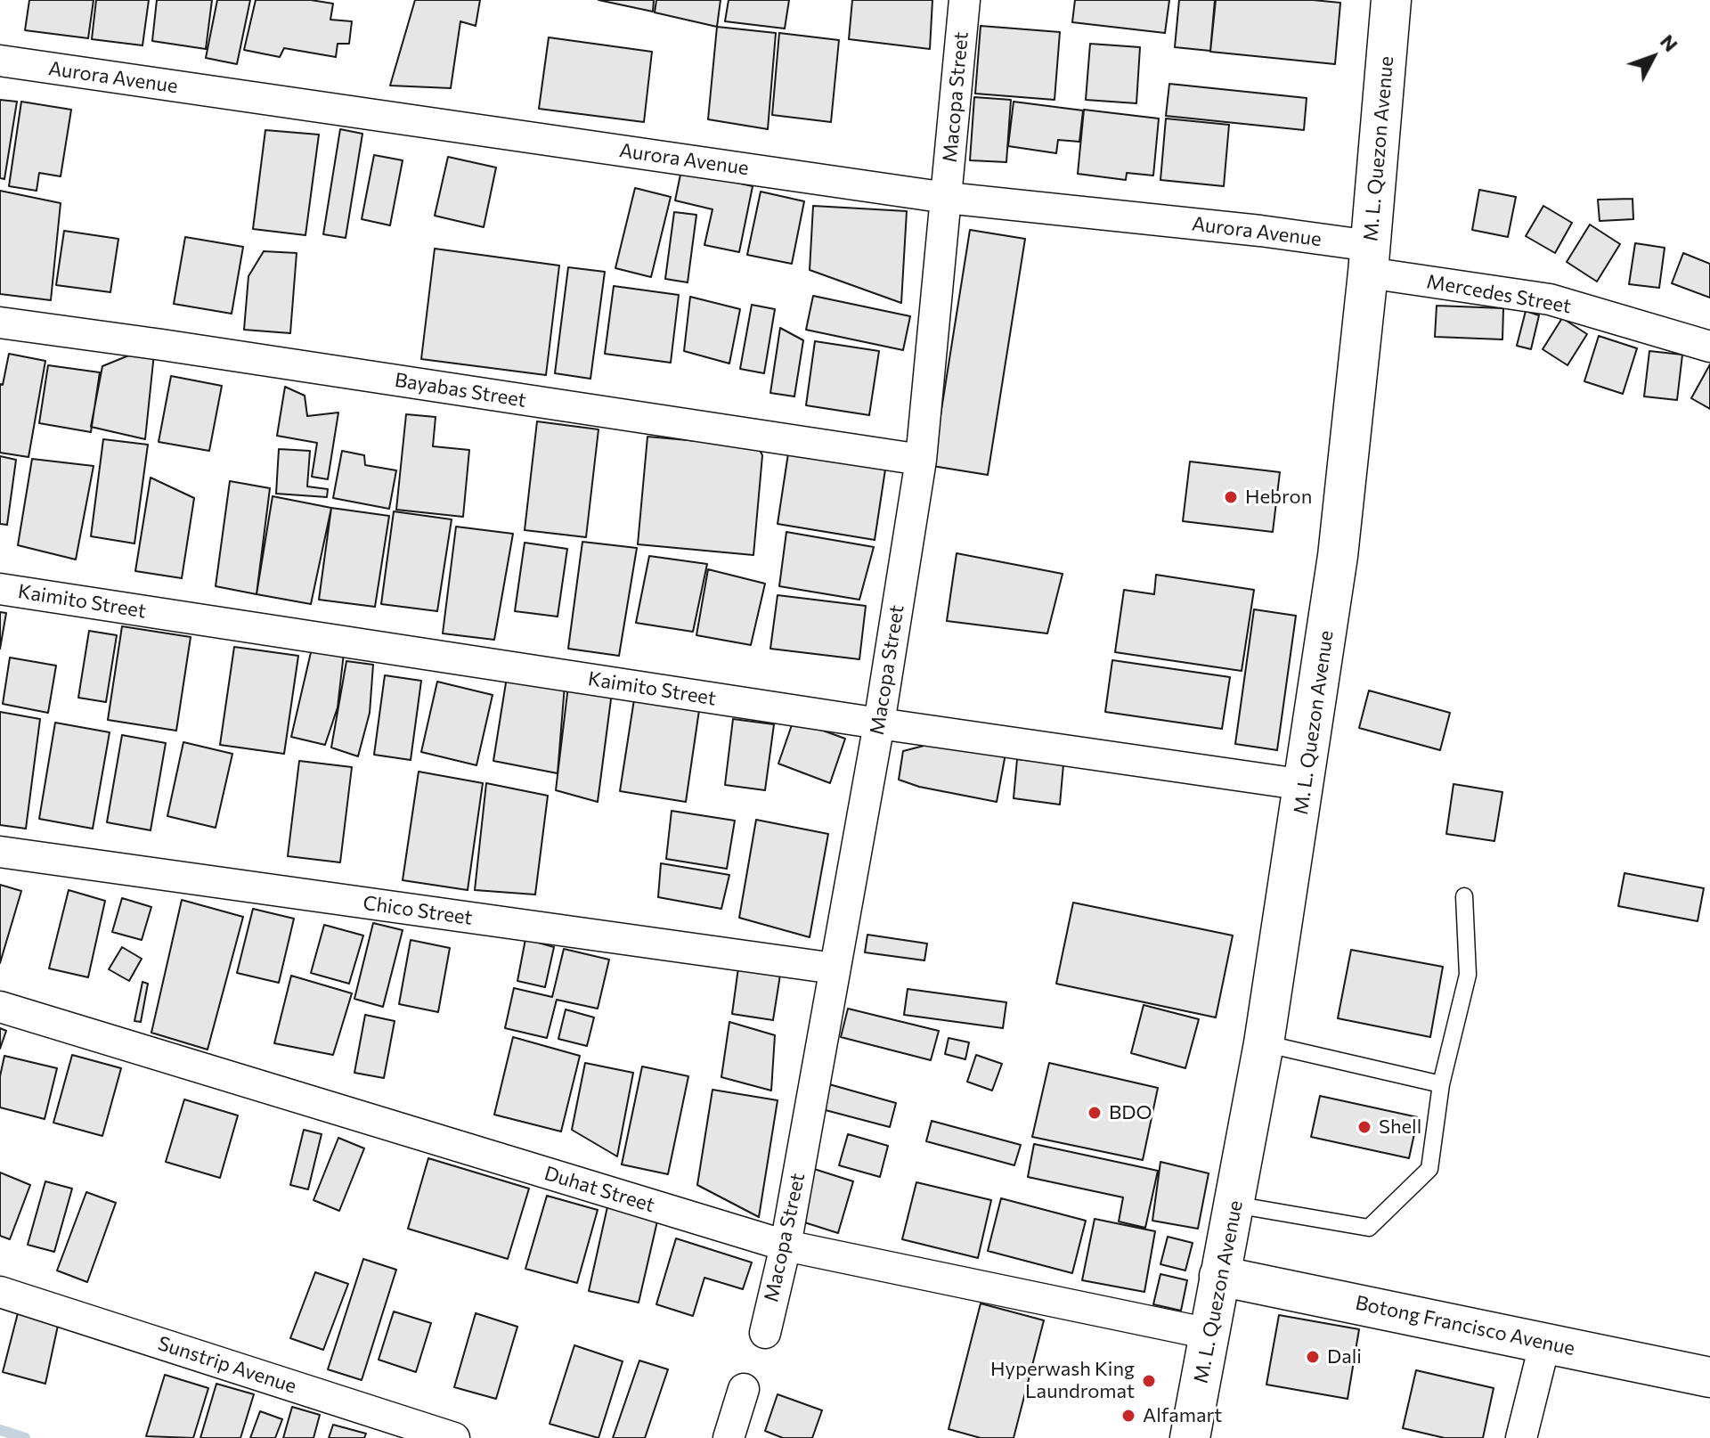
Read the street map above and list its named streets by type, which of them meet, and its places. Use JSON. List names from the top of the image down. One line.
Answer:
{"streets":{"main road":["M. L. Quezon Avenue","Botong Francisco Avenue"],"street":["Aurora Avenue","Macopa Street","Mercedes Street","Bayabas Street","Kaimito Street","Chico Street","Duhat Street","Sunstrip Avenue"]},"crossings":[["Aurora Avenue","Macopa Street"],["Aurora Avenue","M. L. Quezon Avenue"],["Aurora Avenue","Mercedes Street"],["Macopa Street","Bayabas Street"],["Macopa Street","Kaimito Street"],["Macopa Street","Chico Street"],["Macopa Street","Duhat Street"],["M. L. Quezon Avenue","Mercedes Street"],["M. L. Quezon Avenue","Kaimito Street"],["M. L. Quezon Avenue","Duhat Street"],["M. L. Quezon Avenue","Botong Francisco Avenue"]],"places":["Hebron","BDO","Shell","Dali","Hyperwash King Laundromat","Alfamart"],"north":"top right"}
